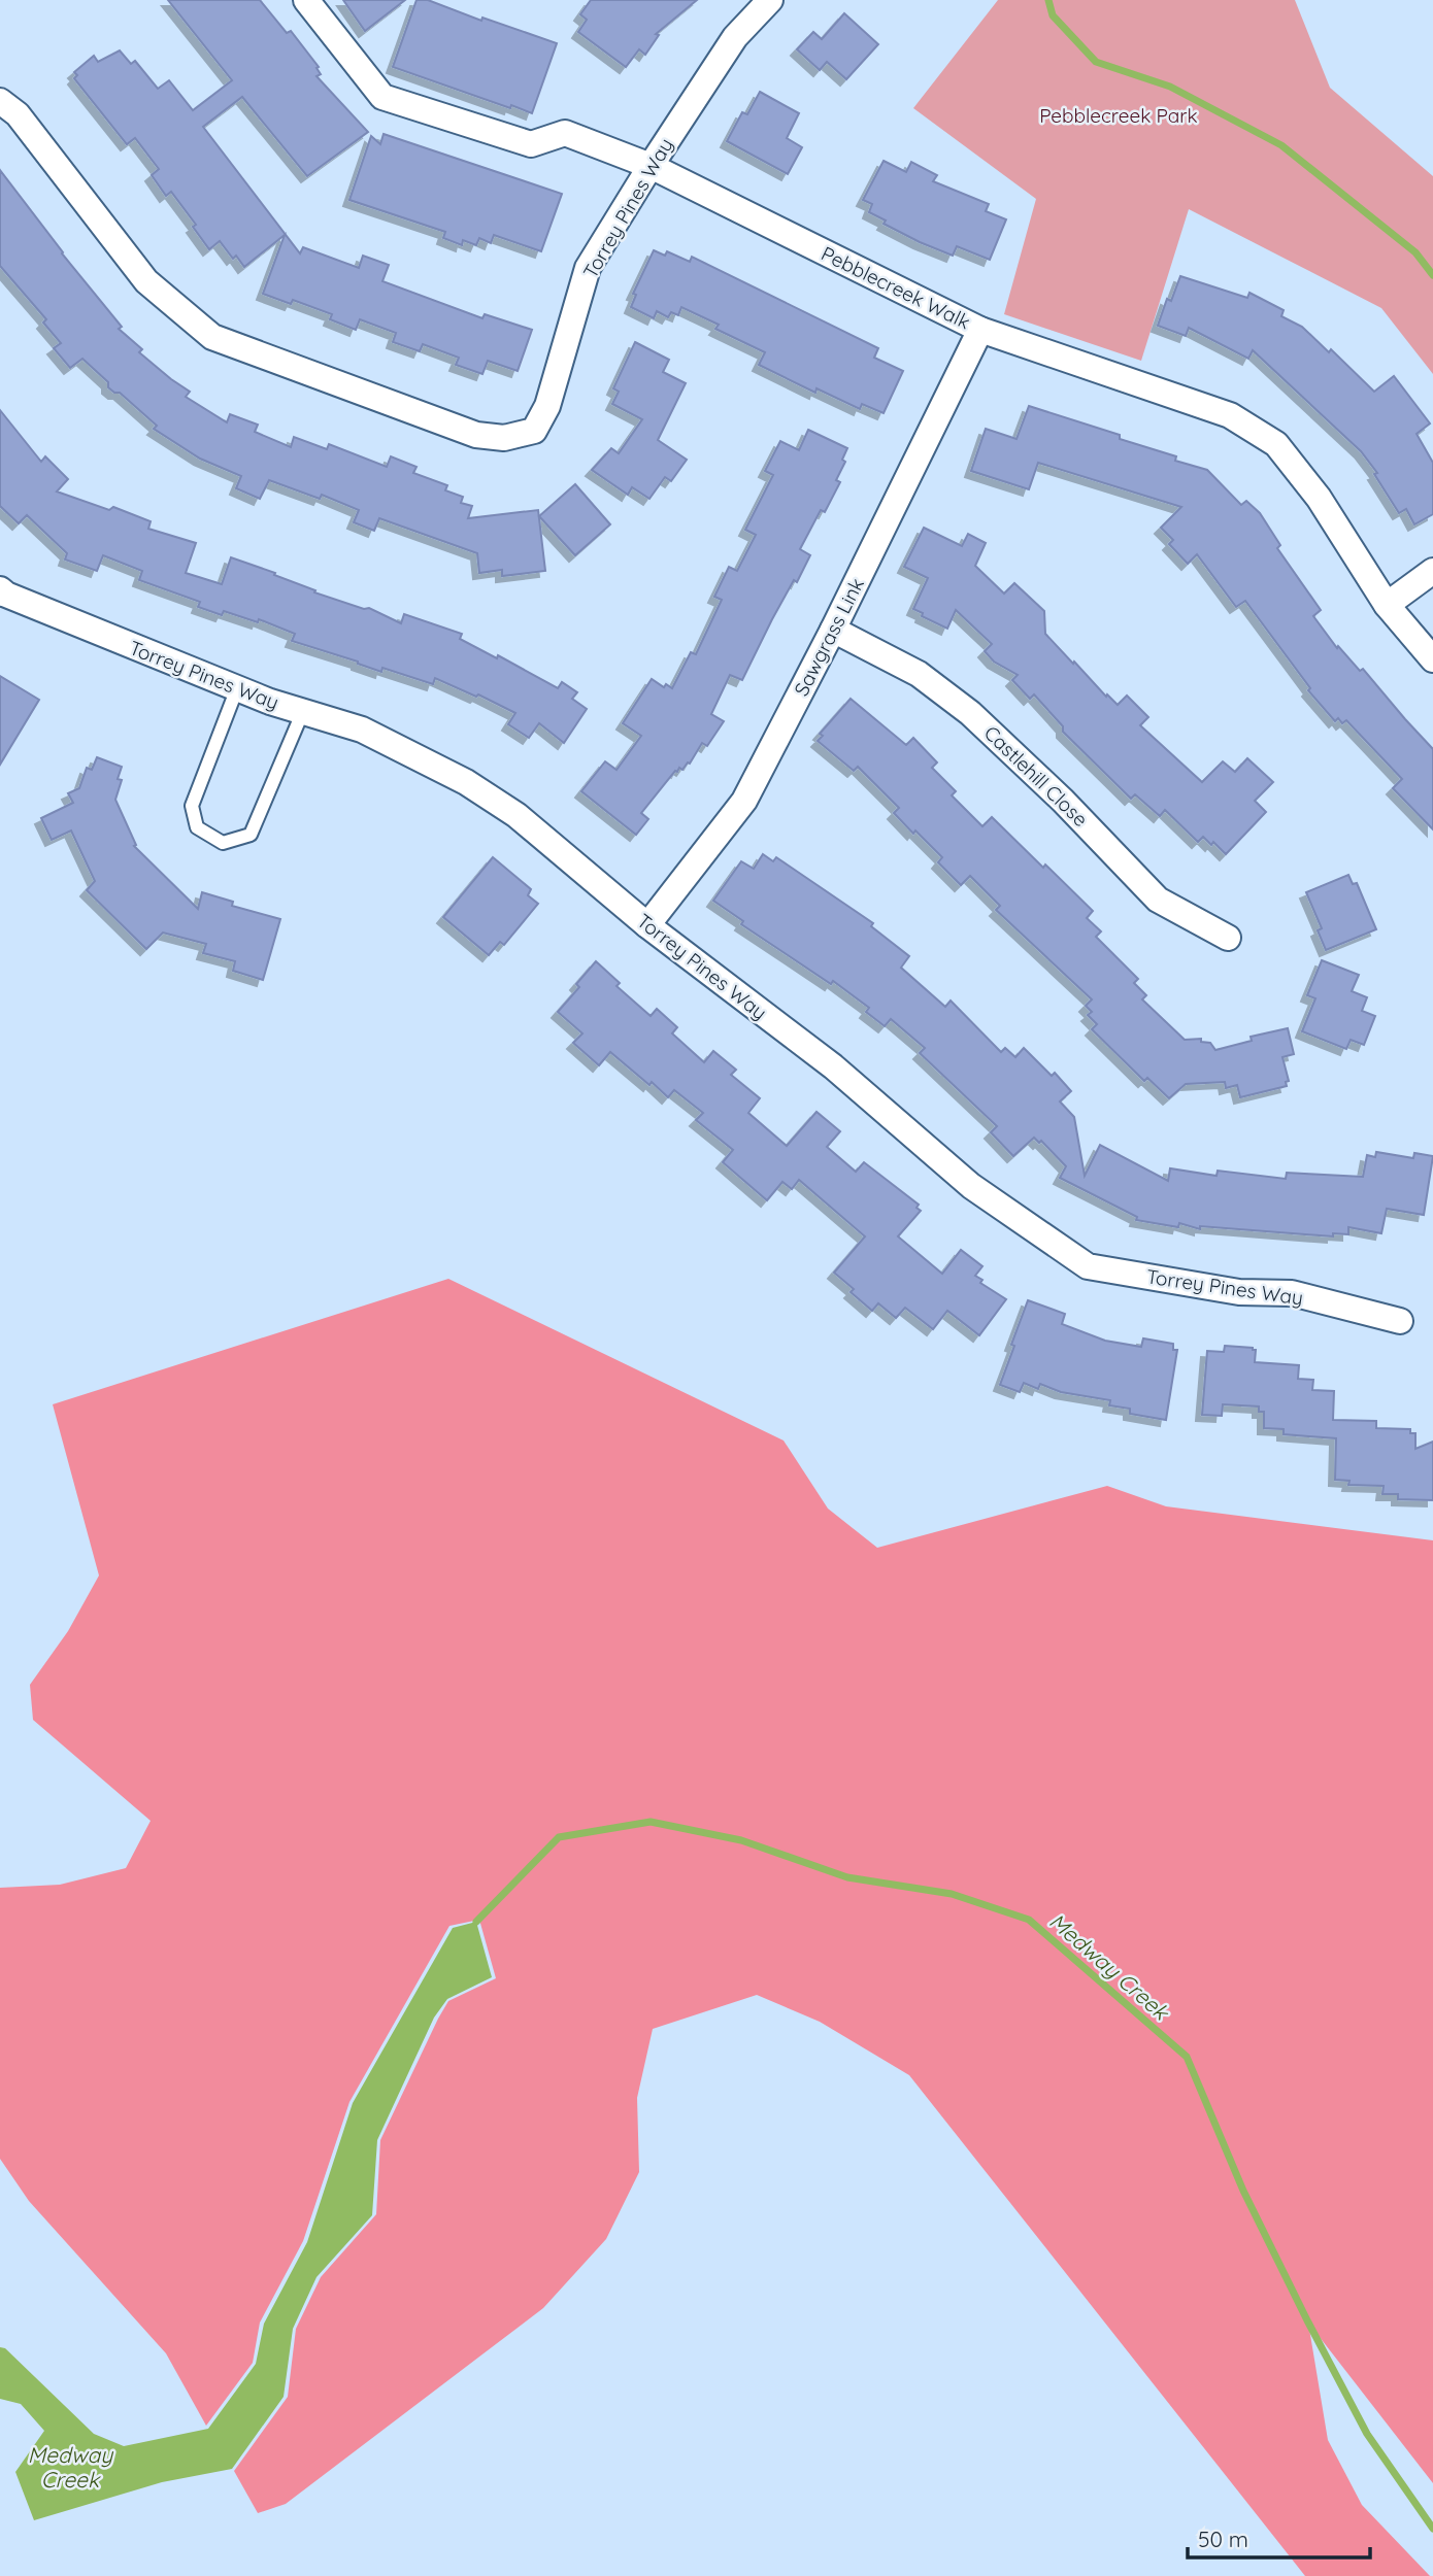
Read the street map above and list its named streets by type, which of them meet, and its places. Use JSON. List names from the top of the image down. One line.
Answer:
{"streets":{"street":["Torrey Pines Way","Pebblecreek Walk","Sawgrass Link","Castlehill Close"]},"crossings":[["Torrey Pines Way","Pebblecreek Walk"],["Torrey Pines Way","Sawgrass Link"],["Pebblecreek Walk","Sawgrass Link"],["Sawgrass Link","Castlehill Close"]],"water":["Medway Creek"],"parks":["Pebblecreek Park"],"scale_bar":"50 m"}
